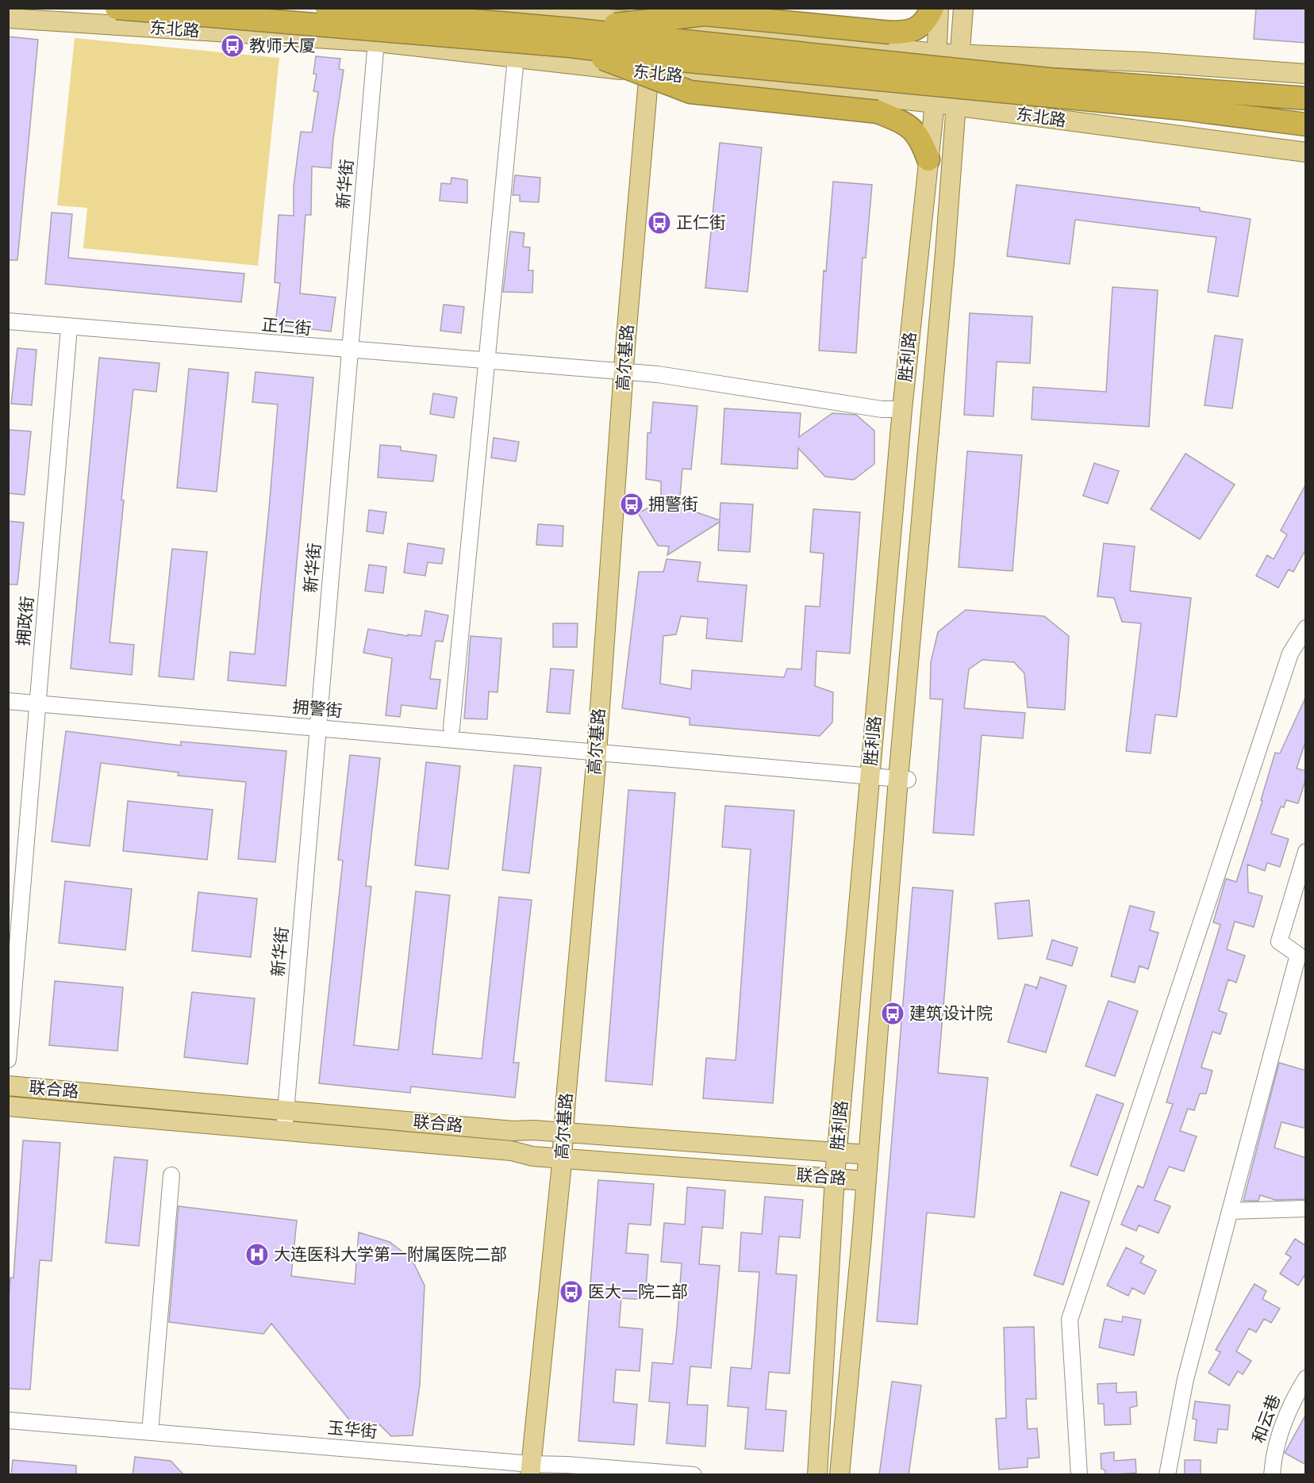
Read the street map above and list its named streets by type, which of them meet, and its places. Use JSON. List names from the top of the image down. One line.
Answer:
{"streets":{"highway":["东北路"],"main road":["胜利路","高尔基路","联合路"],"street":["新华街","正仁街","拥政街","拥警街","和云巷","玉华街"]},"crossings":[["东北路","新华街"],["东北路","胜利路"],["东北路","高尔基路"],["新华街","正仁街"],["新华街","拥警街"],["新华街","联合路"],["正仁街","胜利路"],["正仁街","高尔基路"],["正仁街","拥政街"],["胜利路","拥警街"],["胜利路","联合路"],["高尔基路","拥警街"],["高尔基路","联合路"],["高尔基路","玉华街"],["拥政街","拥警街"]],"places":{"bus stop":["教师大厦","正仁街","拥警街","建筑设计院","医大一院二部"],"hospital":["大连医科大学第一附属医院二部"]}}
